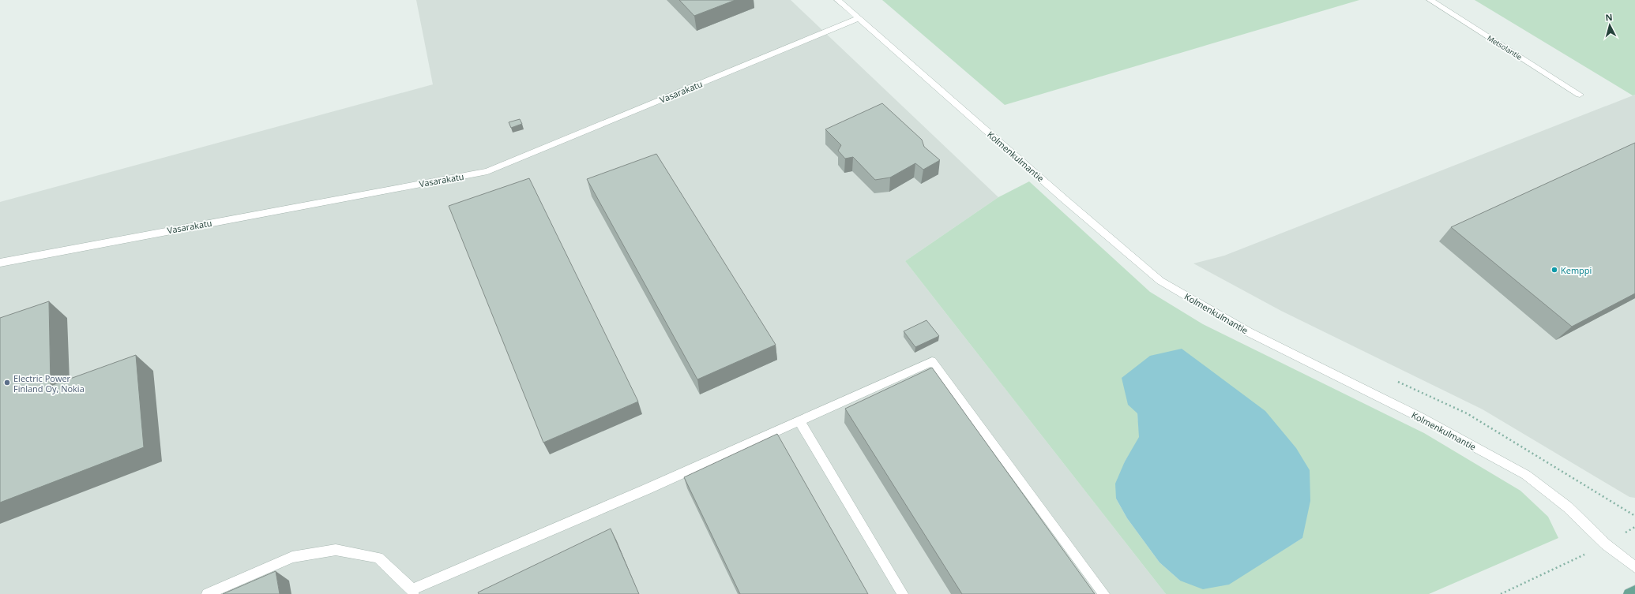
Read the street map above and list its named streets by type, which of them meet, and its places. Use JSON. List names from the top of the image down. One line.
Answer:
{"streets":{"street":["Metsolantie","Vasarakatu","Kolmenkulmantie"]},"crossings":[["Vasarakatu","Kolmenkulmantie"]],"places":["Kemppi","Electric Power Finland Oy, Nokia"],"north":"top"}
